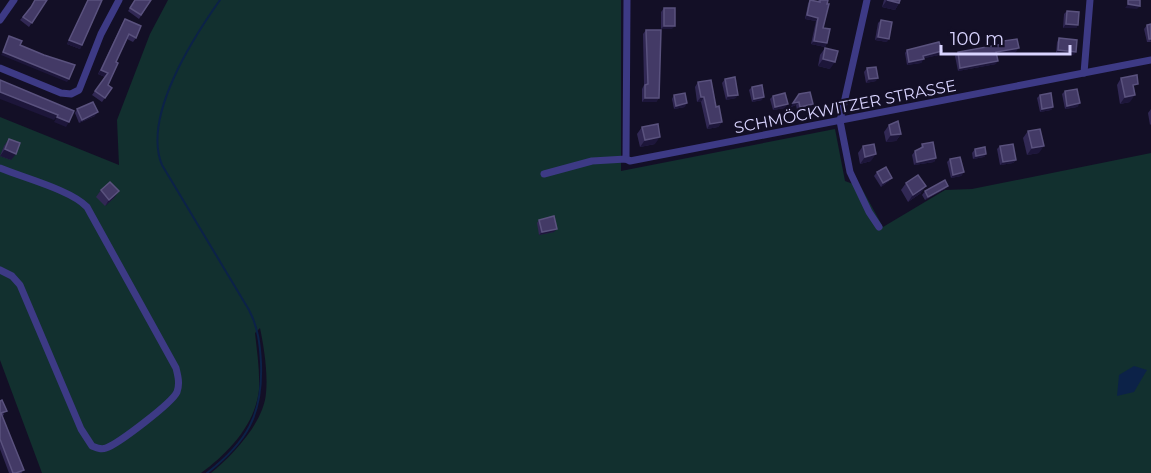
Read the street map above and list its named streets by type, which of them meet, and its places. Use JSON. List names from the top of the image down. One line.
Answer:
{"streets":{"street":["SCHMÖCKWITZER STRASSE"]},"scale_bar":"100 m"}
